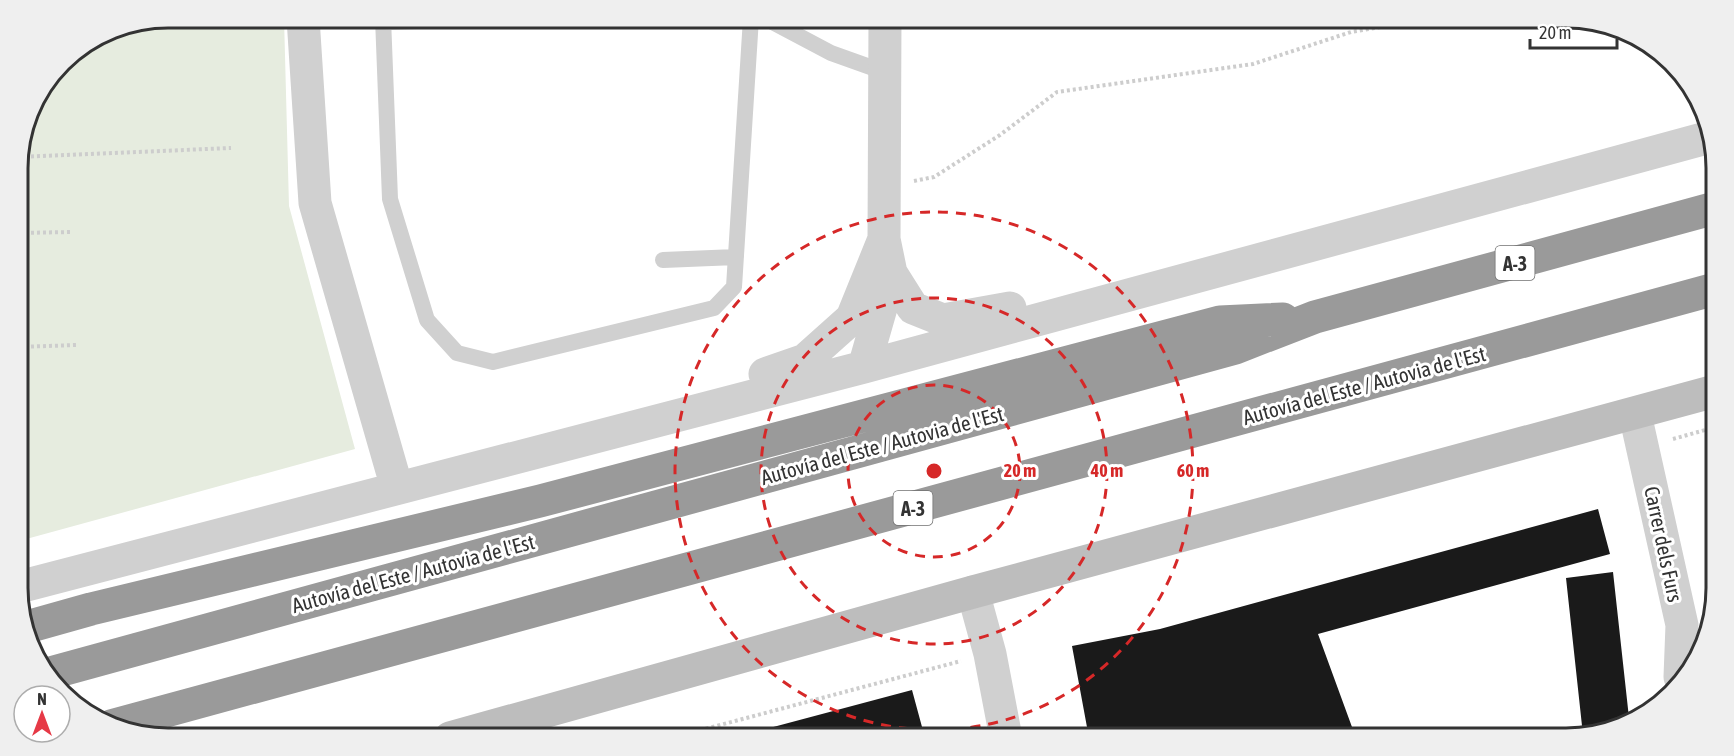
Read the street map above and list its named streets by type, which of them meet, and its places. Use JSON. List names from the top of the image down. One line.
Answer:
{"streets":{"highway":["A-3","Autovía del Este / Autovia de l'Est"],"street":["Carrer dels Furs"]},"scale_bar":"20 m","north":"top","rings":["20 m","40 m","60 m"]}
